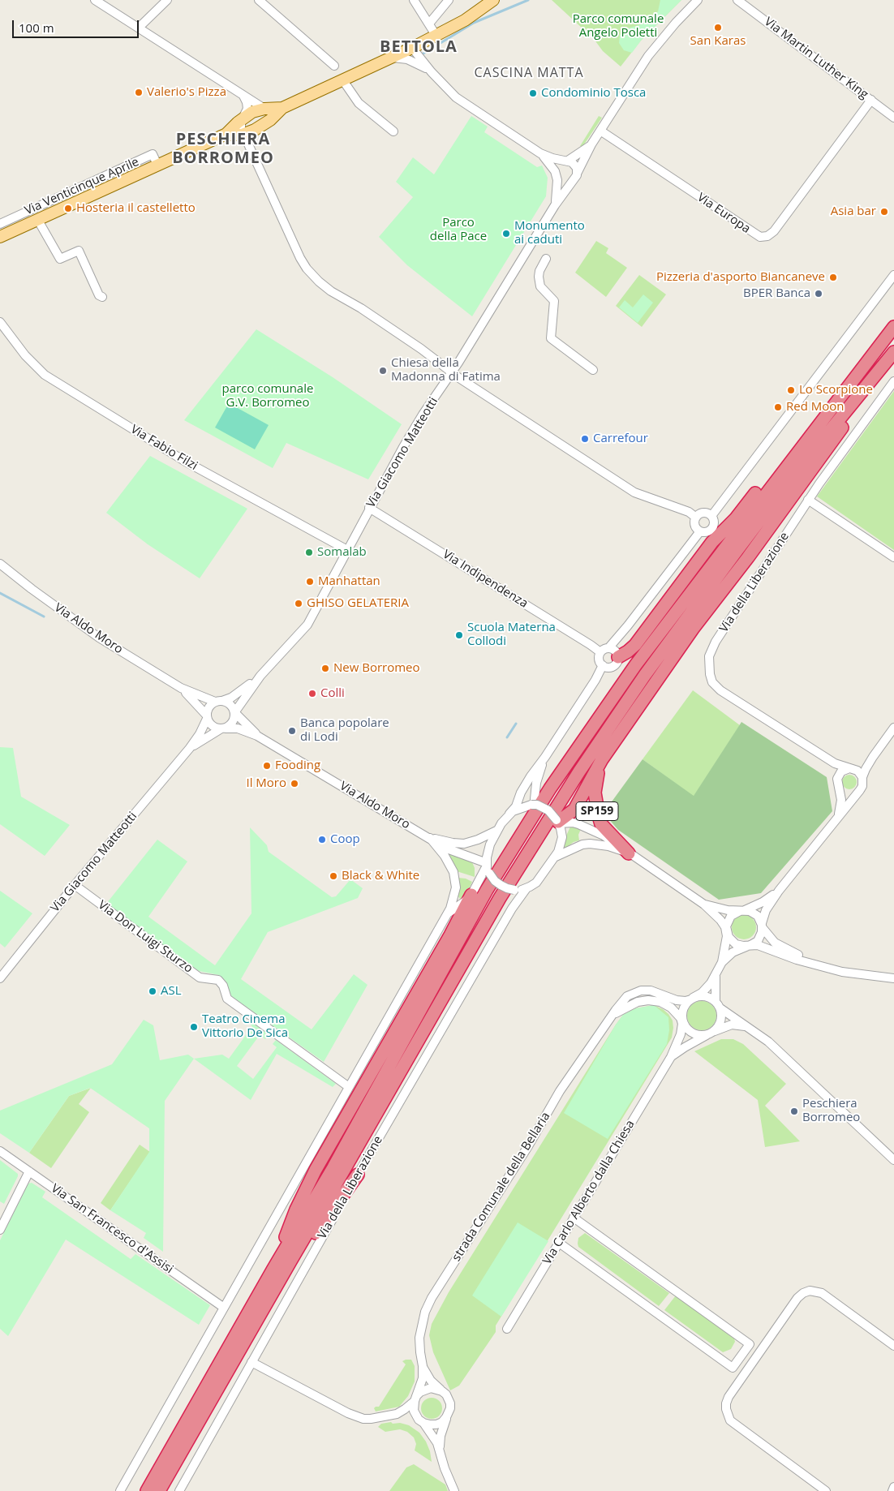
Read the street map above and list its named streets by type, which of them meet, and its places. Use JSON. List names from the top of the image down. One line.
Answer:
{"streets":{"highway":["SP159"],"main road":["Via Venticinque Aprile"],"street":["Via Martin Luther King","Via Europa","Via Fabio Filzi","Via Giacomo Matteotti","Via Indipendenza","Via della Liberazione","Via Aldo Moro","Via Don Luigi Sturzo","strada Comunale della Bellaria","Via Carlo Alberto dalla Chiesa","Via San Francesco d'Assisi"]},"crossings":[["Via Martin Luther King","Via Europa"],["Via Europa","Via Giacomo Matteotti"],["Via Fabio Filzi","Via Giacomo Matteotti"],["Via Giacomo Matteotti","Via Indipendenza"],["Via Giacomo Matteotti","Via Aldo Moro"],["Via Giacomo Matteotti","Via Don Luigi Sturzo"],["Via della Liberazione","Via Aldo Moro"],["Via della Liberazione","SP159"],["Via Aldo Moro","SP159"],["strada Comunale della Bellaria","Via Carlo Alberto dalla Chiesa"]],"districts":["BETTOLA","CASCINA MATTA","PESCHIERA BORROMEO"],"parks":["Parco comunale Angelo Poletti","Parco della Pace","parco comunale G.V. Borromeo"],"places":["San Karas","Valerio's Pizza","Condominio Tosca","Hosteria il castelletto","Asia bar","Monumento ai caduti","Pizzeria d'asporto Biancaneve","BPER Banca","Chiesa della Madonna di Fatima","Lo Scorpione","Red Moon","Carrefour","Somalab","Manhattan","GHISO GELATERIA","Scuola Materna Collodi","New Borromeo","Colli","Banca popolare di Lodi","Fooding","Il Moro","Coop","Black & White","ASL","Teatro Cinema Vittorio De Sica","Peschiera Borromeo"],"scale_bar":"100 m"}
